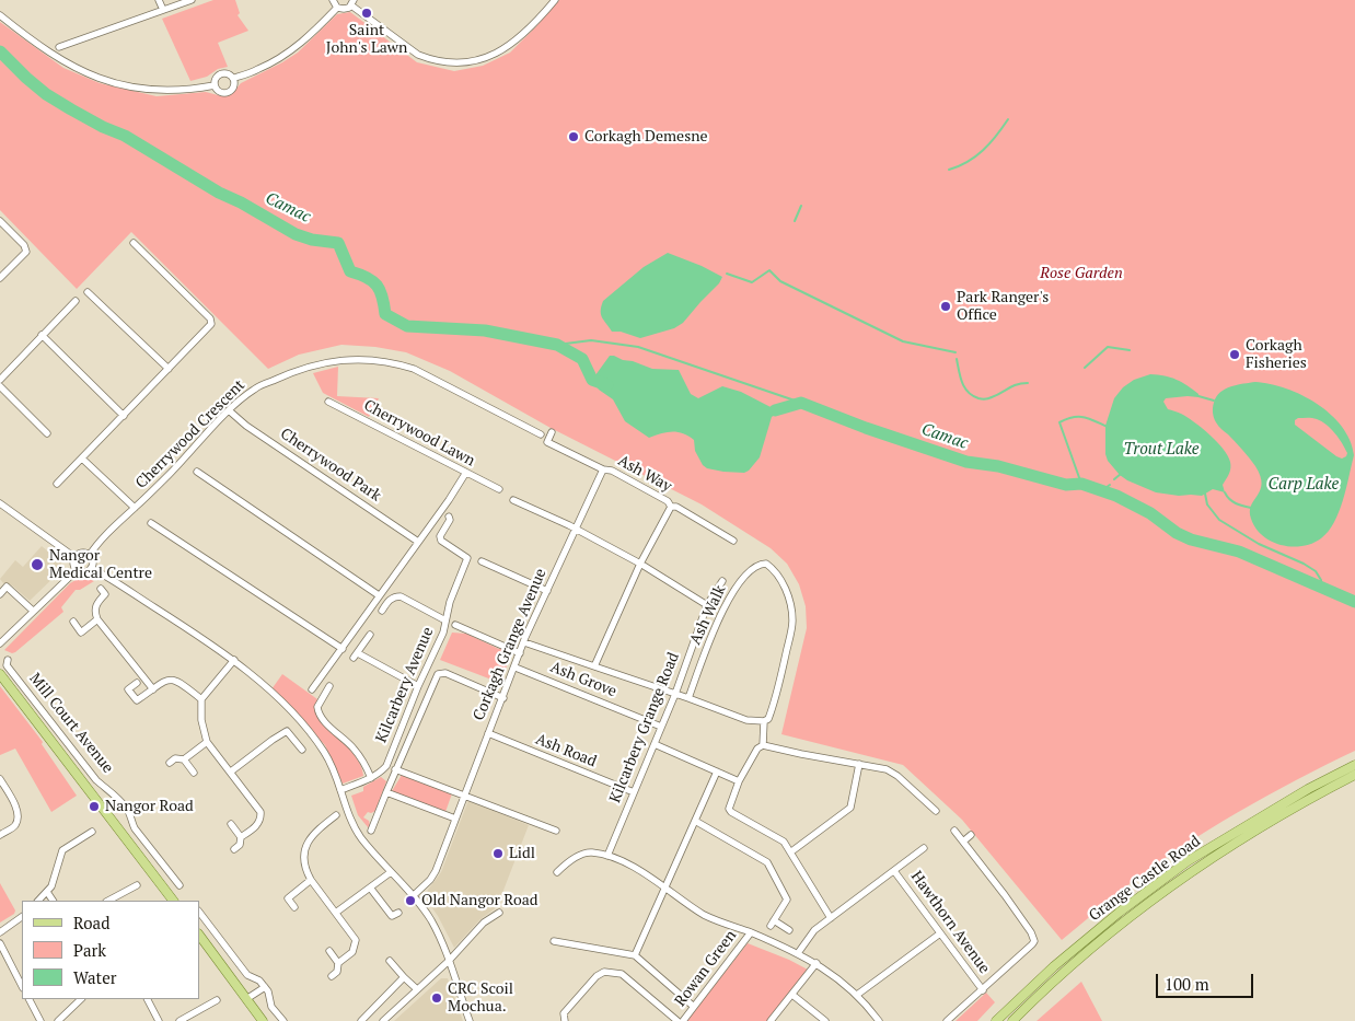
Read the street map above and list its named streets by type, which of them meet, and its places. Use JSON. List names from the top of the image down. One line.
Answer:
{"streets":{"main road":["Grange Castle Road"],"street":["Cherrywood Lawn","Cherrywood Crescent","Cherrywood Park","Ash Way","Ash Walk","Corkagh Grange Avenue","Ash Grove","Kilcarbery Avenue","Mill Court Avenue","Kilcarbery Grange Road","Ash Road","Hawthorn Avenue","Rowan Green"]},"crossings":[["Cherrywood Crescent","Cherrywood Park"],["Ash Way","Corkagh Grange Avenue"],["Corkagh Grange Avenue","Ash Grove"],["Corkagh Grange Avenue","Ash Road"],["Ash Grove","Kilcarbery Grange Road"],["Kilcarbery Grange Road","Ash Road"]],"water":["Camac","Trout Lake","Carp Lake"],"parks":["Rose Garden"],"places":["Saint John's Lawn","Corkagh Demesne","Park Ranger's Office","Corkagh Fisheries","Nangor Medical Centre","Nangor Road","Lidl","Old Nangor Road","CRC Scoil Mochua."],"legend":["Road","Park","Water"],"scale_bar":"100 m"}
